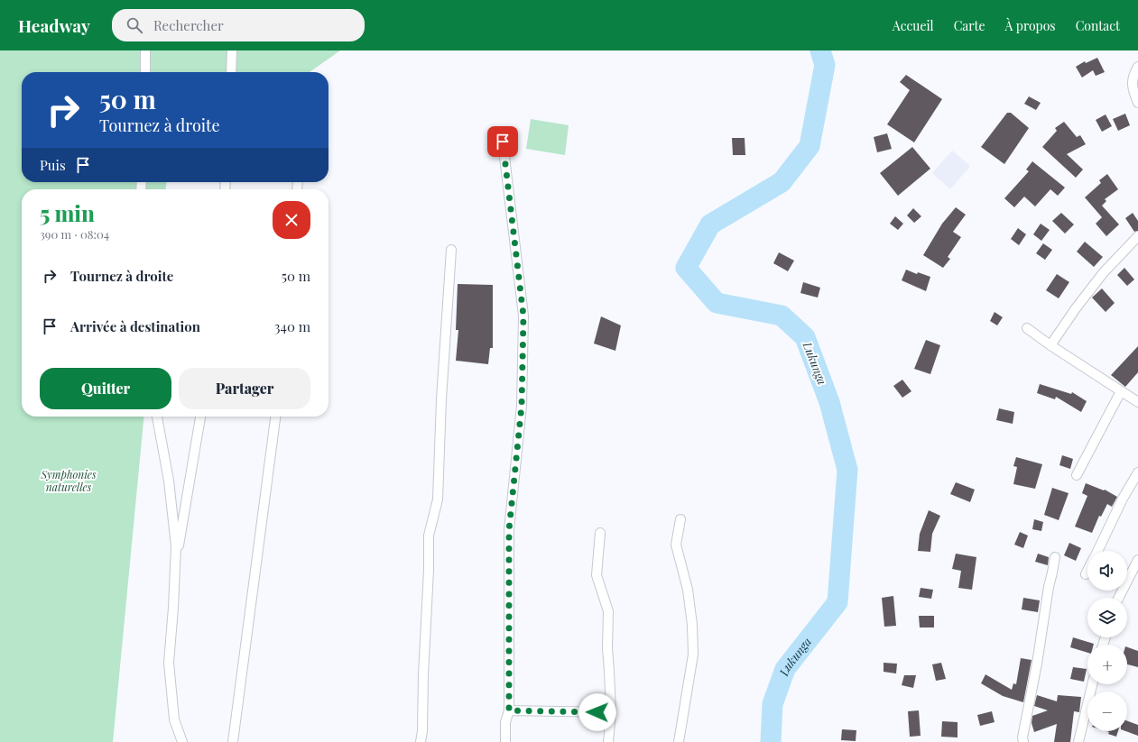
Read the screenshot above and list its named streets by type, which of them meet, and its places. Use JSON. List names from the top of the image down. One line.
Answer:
{"water":["Lukunga"],"parks":["Symphonies naturelles"],"page":{"header":"Headway","search":"Rechercher","nav":["Accueil","Carte","À propos","Contact"],"turn":["50 m","Tournez à droite"],"then":"Puis","heading":["5 min","390 m · 08:04"],"list":[{"name":"Tournez à droite","value":"50 m"},{"name":"Arrivée à destination","value":"340 m"}],"buttons":["Quitter","Partager"],"map_buttons":["+","−"]}}
